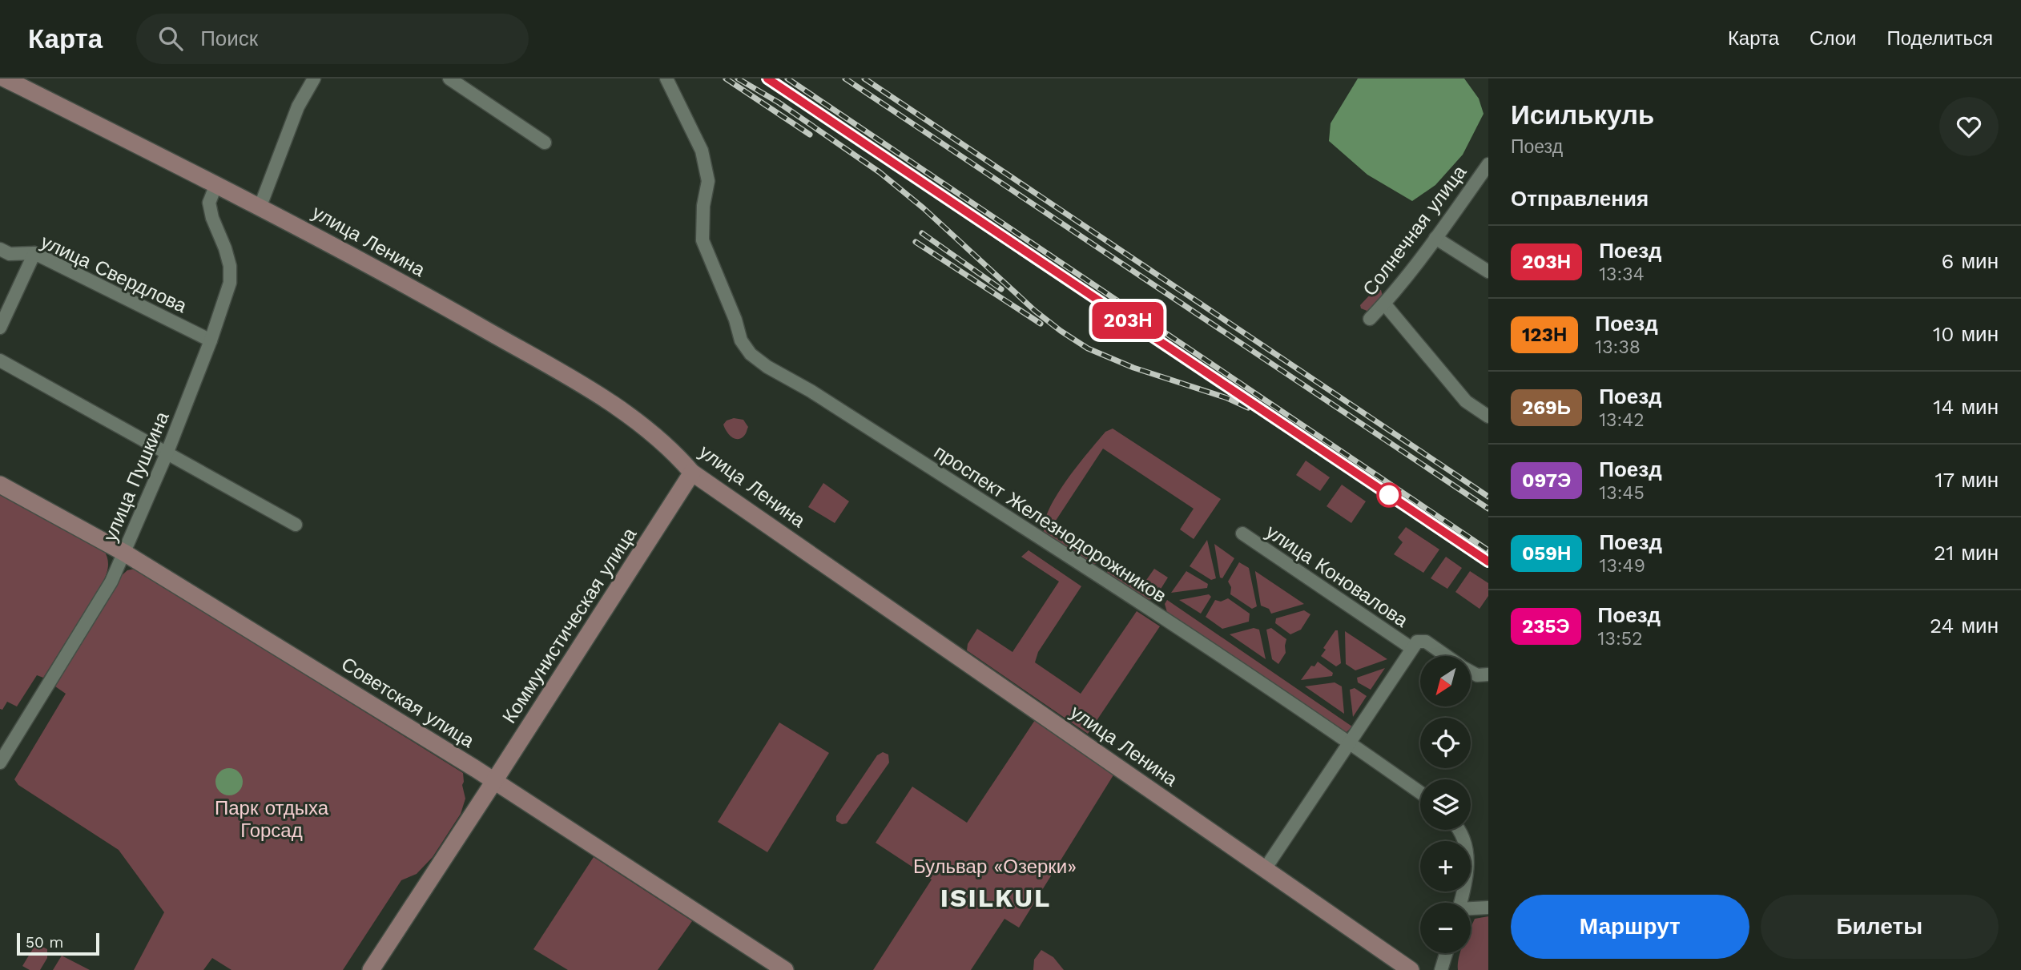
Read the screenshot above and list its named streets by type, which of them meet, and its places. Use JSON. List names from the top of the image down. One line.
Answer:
{"streets":{"street":["Солнечная улица","улица Ленина","улица Свердлова","улица Пушкина","проспект Железнодорожников","улица Коновалова","Коммунистическая улица","Советская улица"]},"crossings":[["улица Ленина","улица Пушкина"],["улица Ленина","Коммунистическая улица"],["улица Свердлова","улица Пушкина"],["улица Пушкина","Советская улица"],["Коммунистическая улица","Советская улица"]],"districts":["ISILKUL"],"parks":["Парк отдыха Горсад","Бульвар «Озерки»"],"scale_bar":"50 m","north":"bottom left","page":{"header":"Карта","search":"Поиск","nav":["Карта","Слои","Поделиться"],"on_map":"203Н","heading":[["Исилькуль","Поезд"],"Отправления"],"list":[{"mark":"203Н","name":"Поезд","note":"13:34","value":"6 мин"},{"mark":"123Н","name":"Поезд","note":"13:38","value":"10 мин"},{"mark":"269Ь","name":"Поезд","note":"13:42","value":"14 мин"},{"mark":"097Э","name":"Поезд","note":"13:45","value":"17 мин"},{"mark":"059Н","name":"Поезд","note":"13:49","value":"21 мин"},{"mark":"235Э","name":"Поезд","note":"13:52","value":"24 мин"}],"map_buttons":["+","−"],"buttons":["Маршрут","Билеты"],"scale":"50 m"}}
